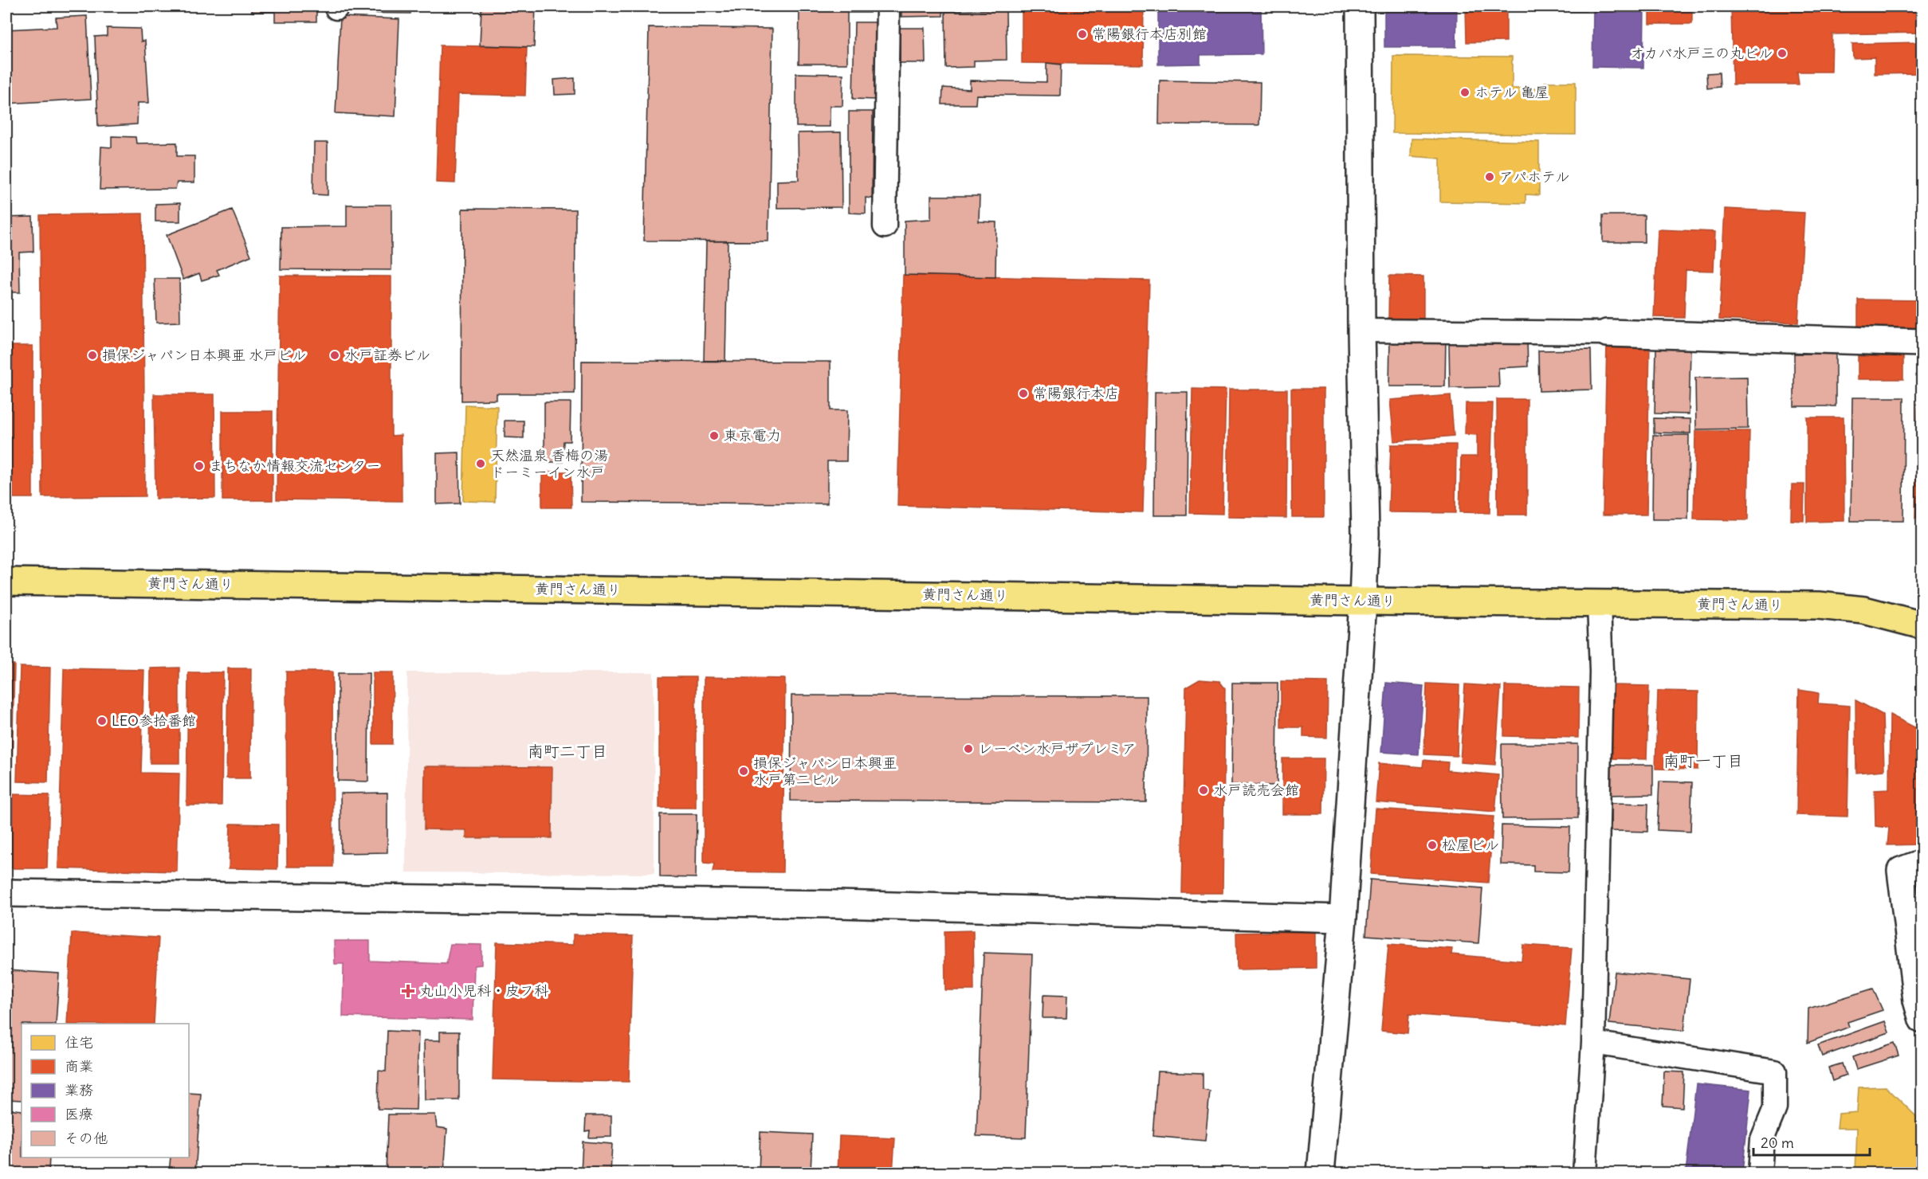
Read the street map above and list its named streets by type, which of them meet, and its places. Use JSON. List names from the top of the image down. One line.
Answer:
{"streets":{"highway":["黄門さん通り"]},"districts":["南町二丁目","南町一丁目"],"places":{"other":["常陽銀行本店別館","オカバ水戸三の丸ビル","ホテル 亀屋","アパホテル","損保ジャパン日本興亜 水戸ビル","水戸証券ビル","常陽銀行本店","東京電力","天然温泉 香梅の湯 ドーミーイン水戸","まちなか情報交流センター","LEO参拾番館","レーベン水戸ザプレミア","損保ジャパン日本興亜 水戸第二ビル","水戸読売会館","松屋ビル"],"health":["丸山小児科・皮フ科"]},"legend":["住宅","商業","業務","医療","その他"],"scale_bar":"20 m"}
